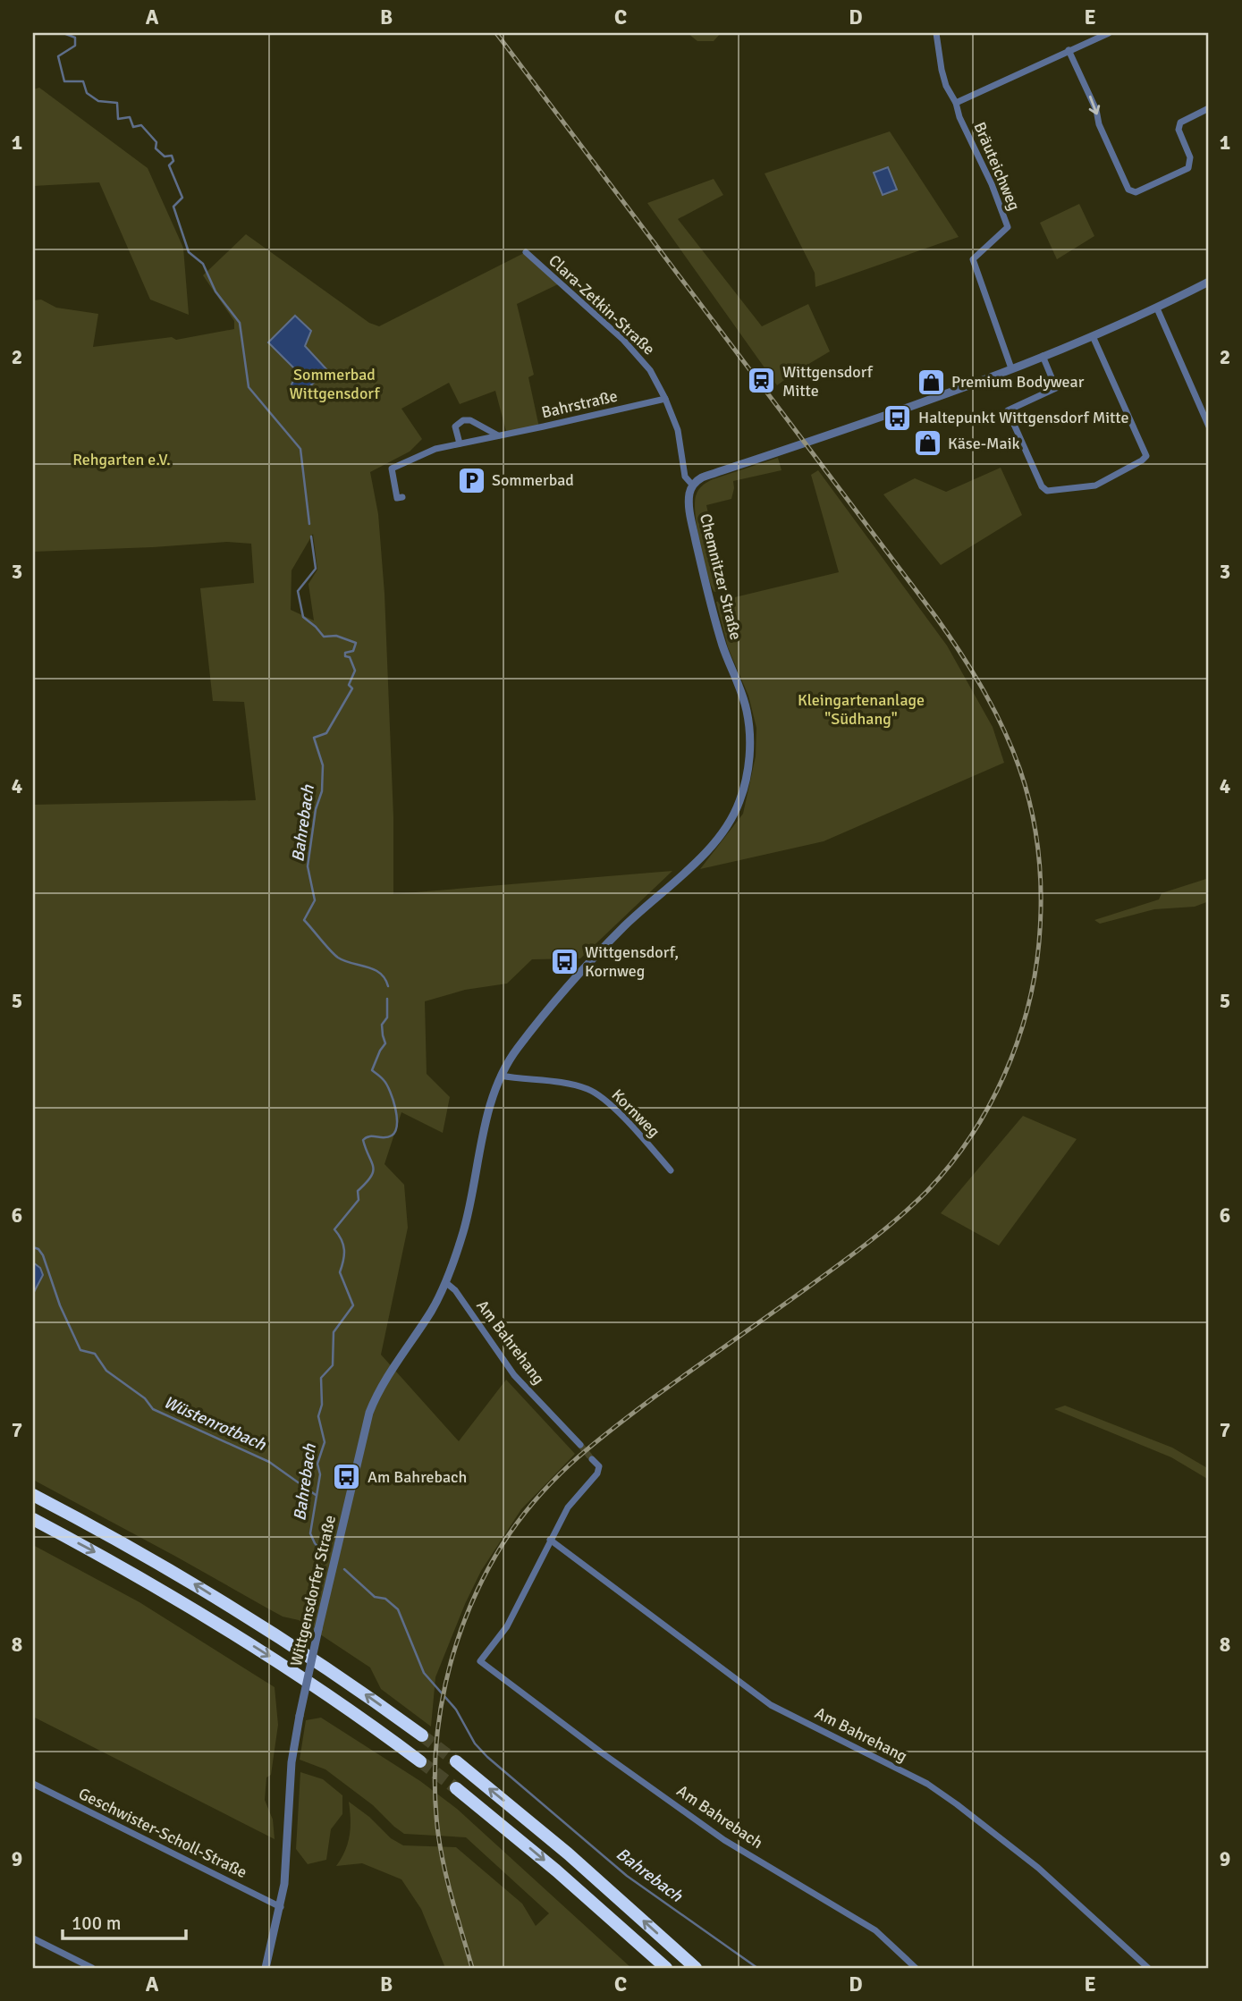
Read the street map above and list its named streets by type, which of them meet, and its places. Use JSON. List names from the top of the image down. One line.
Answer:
{"streets":{"street":["Bräuteichweg","Clara-Zetkin-Straße","Bahrstraße","Chemnitzer Straße","Kornweg","Am Bahrehang","Wittgensdorfer Straße","Am Bahrebach","Geschwister-Scholl-Straße"]},"crossings":[["Clara-Zetkin-Straße","Bahrstraße"],["Clara-Zetkin-Straße","Chemnitzer Straße"],["Chemnitzer Straße","Wittgensdorfer Straße"],["Kornweg","Wittgensdorfer Straße"],["Am Bahrehang","Wittgensdorfer Straße"],["Am Bahrehang","Am Bahrebach"],["Wittgensdorfer Straße","Geschwister-Scholl-Straße"]],"water":["Bahrebach","Wüstenrotbach"],"parks":["Sommerbad Wittgensdorf","Rehgarten e.V.","Kleingartenanlage \"Südhang\""],"places":{"station":["Wittgensdorf Mitte"],"shop":["Premium Bodywear","Käse-Maik"],"bus stop":["Haltepunkt Wittgensdorf Mitte","Wittgensdorf, Kornweg","Am Bahrebach"],"parking":["Sommerbad"]},"scale_bar":"100 m","grid":{"columns":["A","B","C","D","E"],"rows":["1","2","3","4","5","6","7","8","9"]}}
